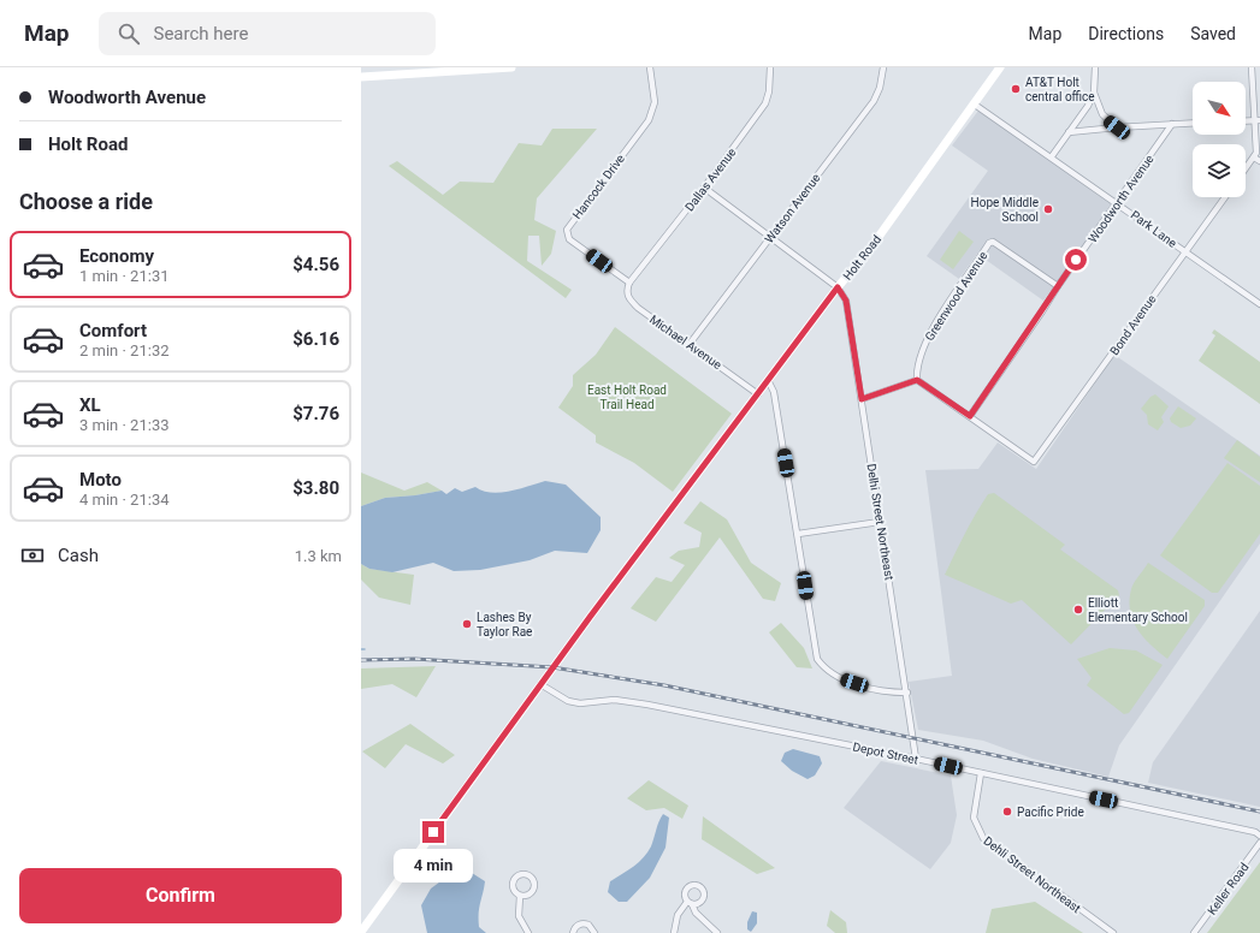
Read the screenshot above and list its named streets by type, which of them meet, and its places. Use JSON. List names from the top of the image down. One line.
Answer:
{"streets":{"main road":["Holt Road"],"street":["Dallas Avenue","Hancock Drive","Woodworth Avenue","Watson Avenue","Park Lane","Greenwood Avenue","Bond Avenue","Michael Avenue","Delhi Street Northeast","Depot Street","Dehli Street Northeast","Keller Road"]},"crossings":[["Dallas Avenue","Hancock Drive"],["Dallas Avenue","Michael Avenue"],["Hancock Drive","Michael Avenue"],["Woodworth Avenue","Park Lane"],["Woodworth Avenue","Greenwood Avenue"],["Woodworth Avenue","Bond Avenue"],["Watson Avenue","Michael Avenue"],["Park Lane","Holt Road"],["Park Lane","Bond Avenue"],["Holt Road","Michael Avenue"],["Holt Road","Delhi Street Northeast"],["Holt Road","Depot Street"],["Delhi Street Northeast","Depot Street"],["Depot Street","Dehli Street Northeast"]],"parks":["East Holt Road Trail Head"],"places":["AT&T Holt central office","Hope Middle School","Elliott Elementary School","Lashes By Taylor Rae","Pacific Pride"],"north":"bottom right","page":{"header":"Map","search":"Search here","nav":["Map","Directions","Saved"],"banner":["Woodworth Avenue","Holt Road"],"heading":"Choose a ride","list":[{"name":"Economy","note":"1 min · 21:31","value":"$4.56"},{"name":"Comfort","note":"2 min · 21:32","value":"$6.16"},{"name":"XL","note":"3 min · 21:33","value":"$7.76"},{"name":"Moto","note":"4 min · 21:34","value":"$3.80"}],"pay":["Cash","1.3 km"],"bubble":"4 min","buttons":"Confirm"}}
